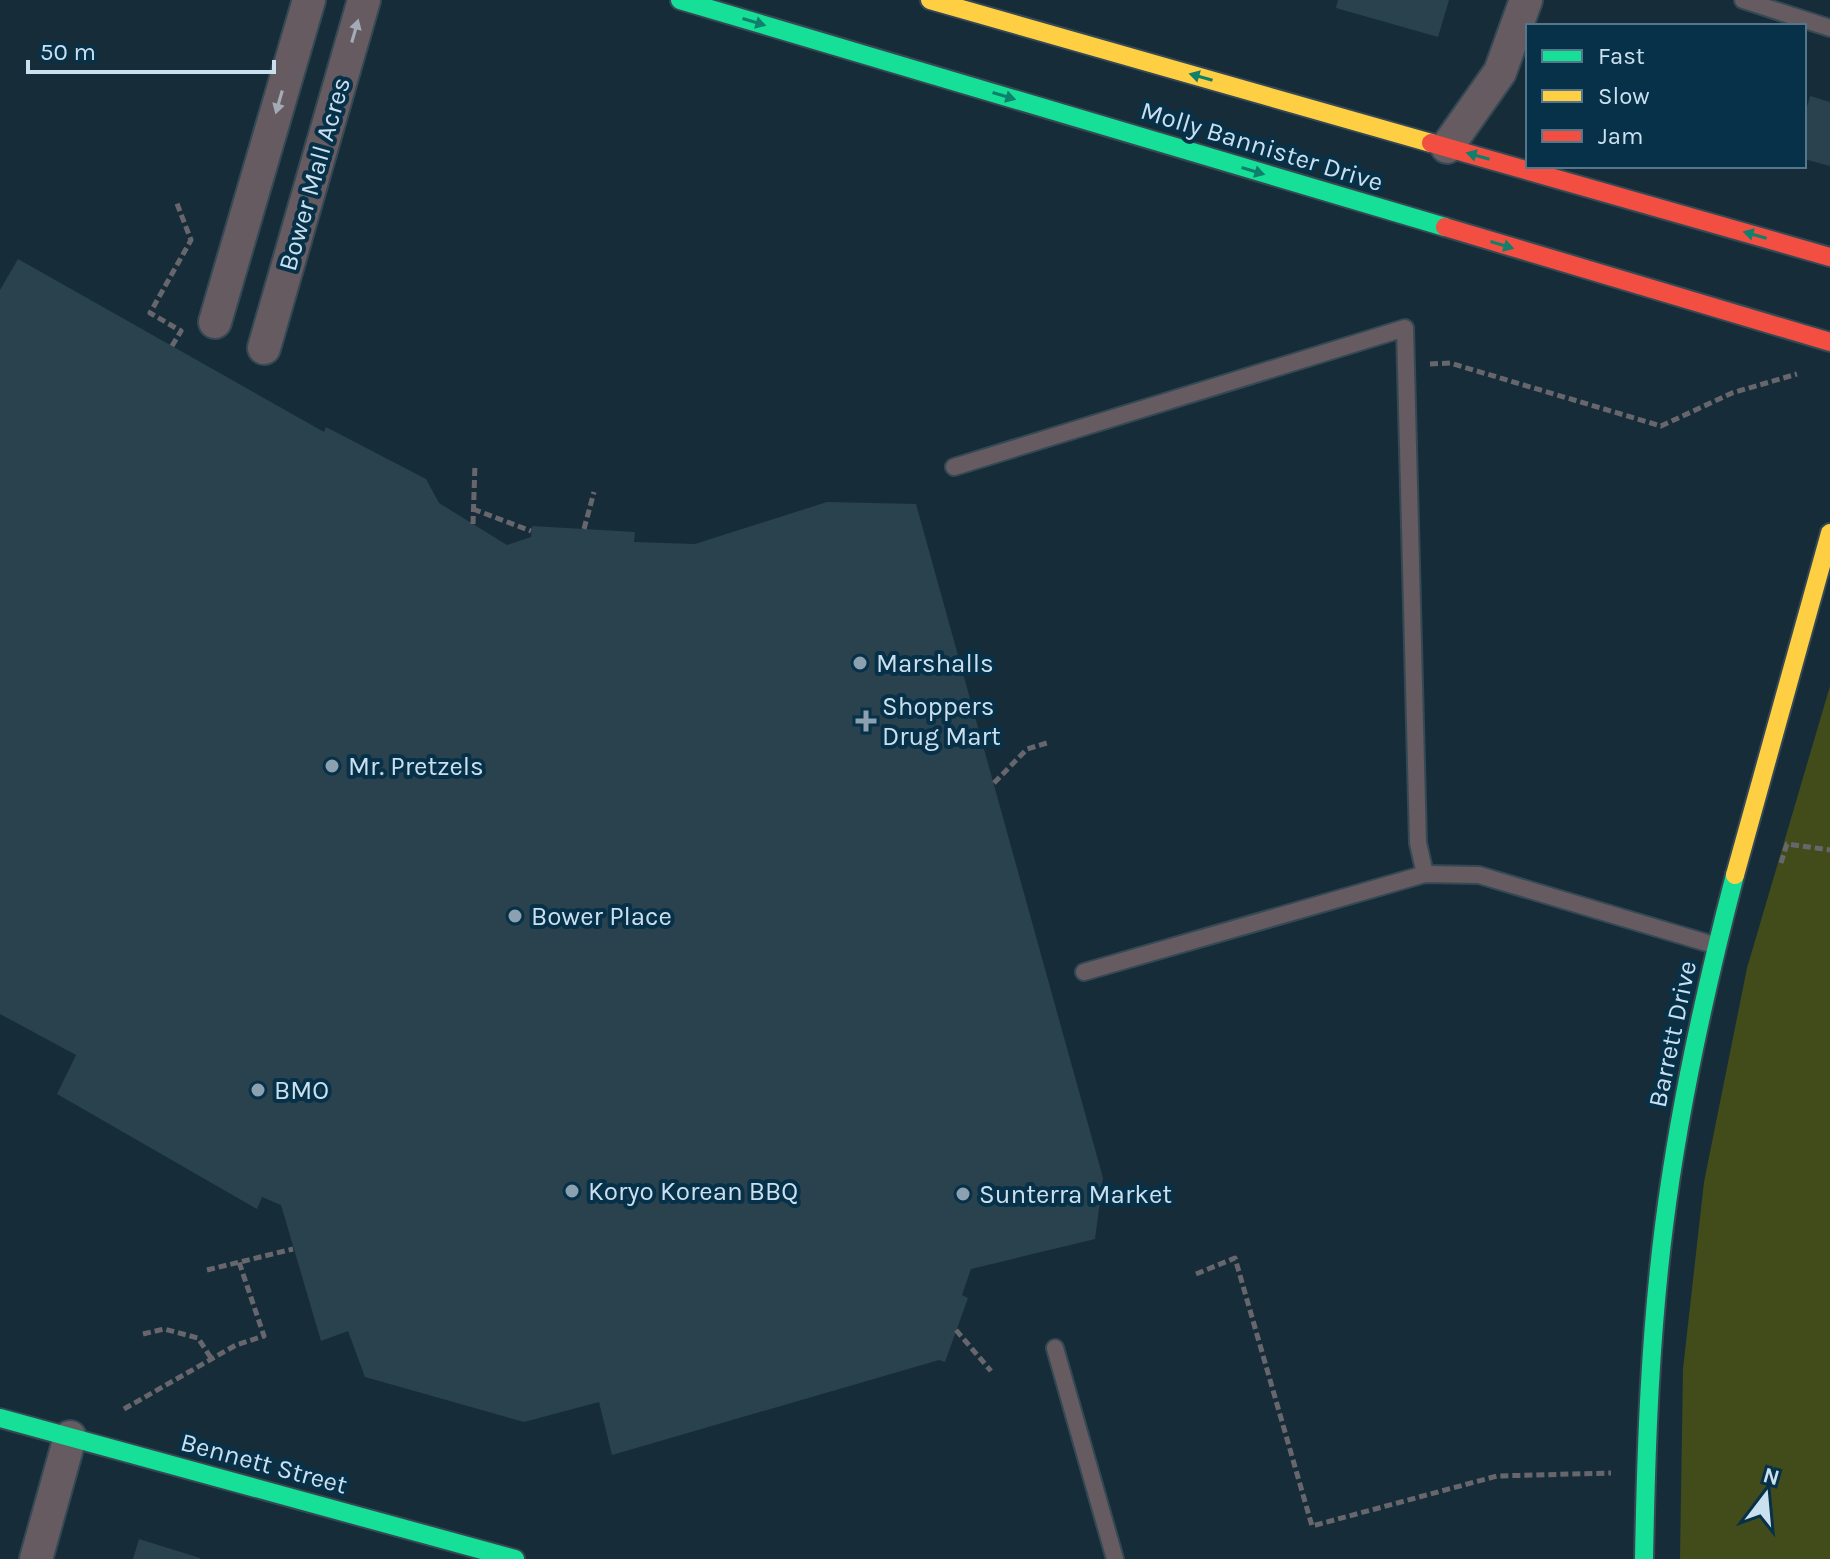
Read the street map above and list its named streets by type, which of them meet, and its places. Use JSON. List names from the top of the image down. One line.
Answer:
{"streets":{"street":["Molly Bannister Drive","Bower Mall Acres","Barrett Drive","Bennett Street"]},"places":{"other":["Marshalls","Mr. Pretzels","Bower Place","BMO","Koryo Korean BBQ","Sunterra Market"],"health":["Shoppers Drug Mart"]},"legend":["Fast","Slow","Jam"],"scale_bar":"50 m","north":"top"}
